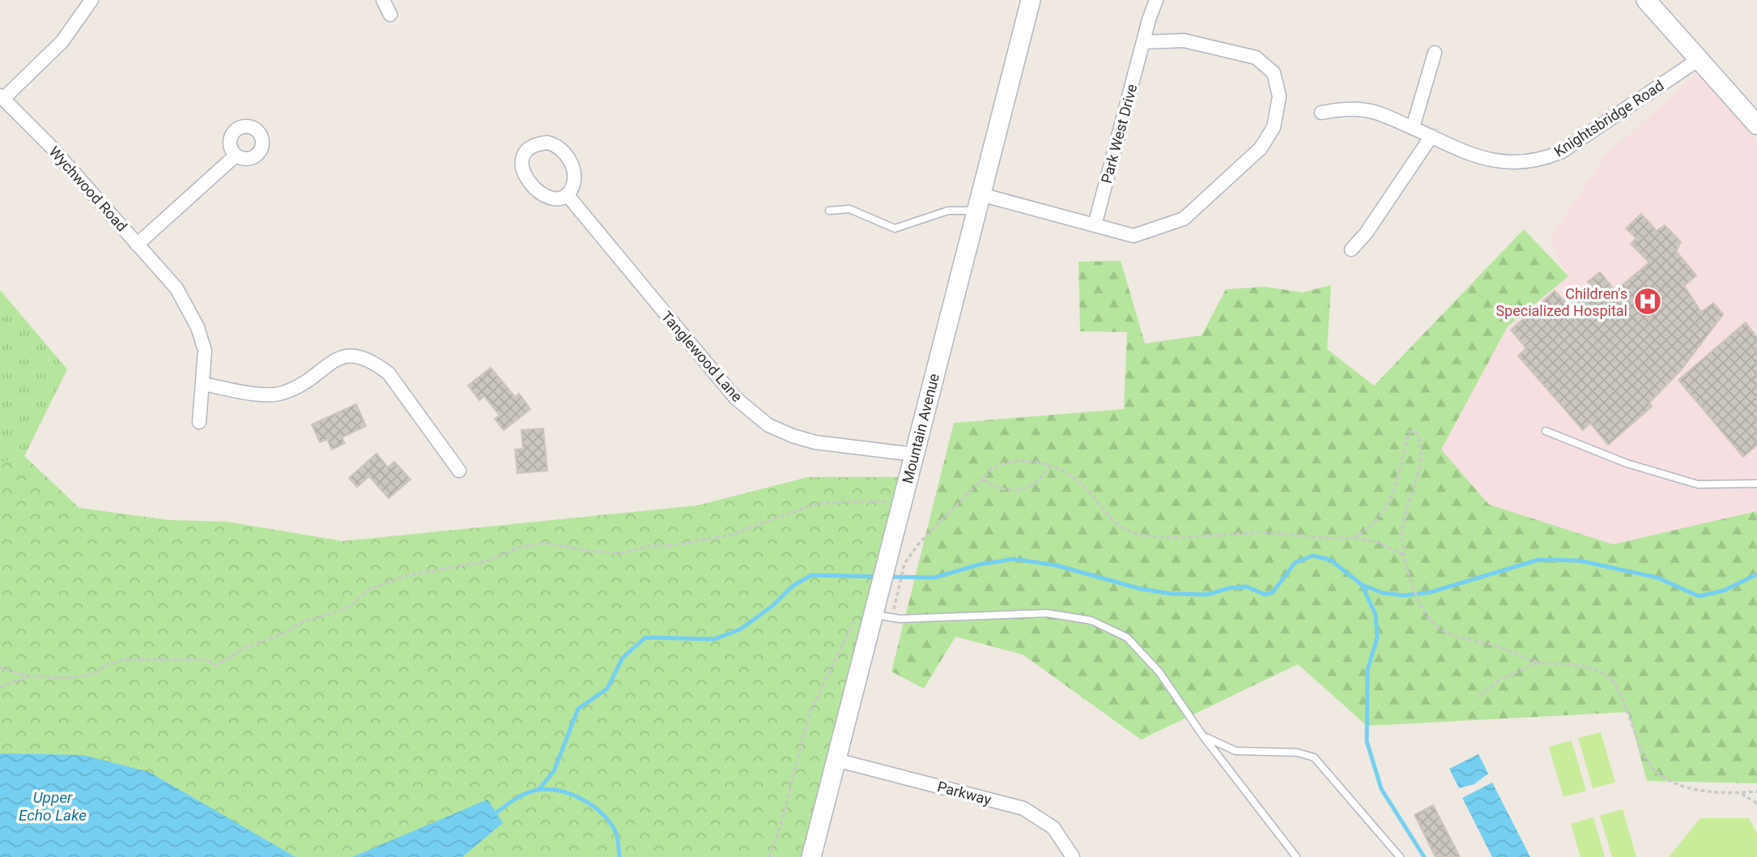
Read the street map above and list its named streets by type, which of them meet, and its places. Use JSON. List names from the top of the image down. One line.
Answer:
{"streets":{"street":["Knightsbridge Road","Park West Drive","Wychwood Road","Tanglewood Lane","Mountain Avenue","Parkway"]},"crossings":[["Tanglewood Lane","Mountain Avenue"],["Mountain Avenue","Parkway"]],"water":["Upper Echo Lake"],"places":{"hospital":["Children's Specialized Hospital"]}}
